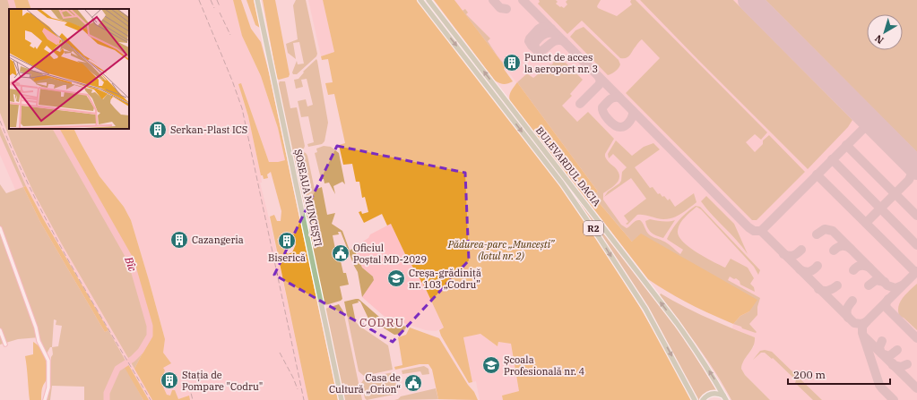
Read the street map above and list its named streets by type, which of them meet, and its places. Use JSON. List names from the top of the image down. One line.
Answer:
{"streets":{"main road":["BULEVARDUL DACIA","ȘOSEAUA MUNCEȘTI","R2"]},"districts":["CODRU"],"water":["Bîc"],"parks":["Pădurea-parc „Muncești” (lotul nr. 2)"],"places":{"building":["Punct de acces la aeroport nr. 3","Serkan-Plast ICS","Cazangeria","Biserică","Stația de Pompare \"Codru\""],"public building":["Oficiul Poștal MD-2029","Casa de Cultură „Orion“"],"school or university":["Creșa-grădiniță nr. 103 „Codru”","Școala Profesională nr. 4"]},"scale_bar":"200 m","north":"bottom left"}
